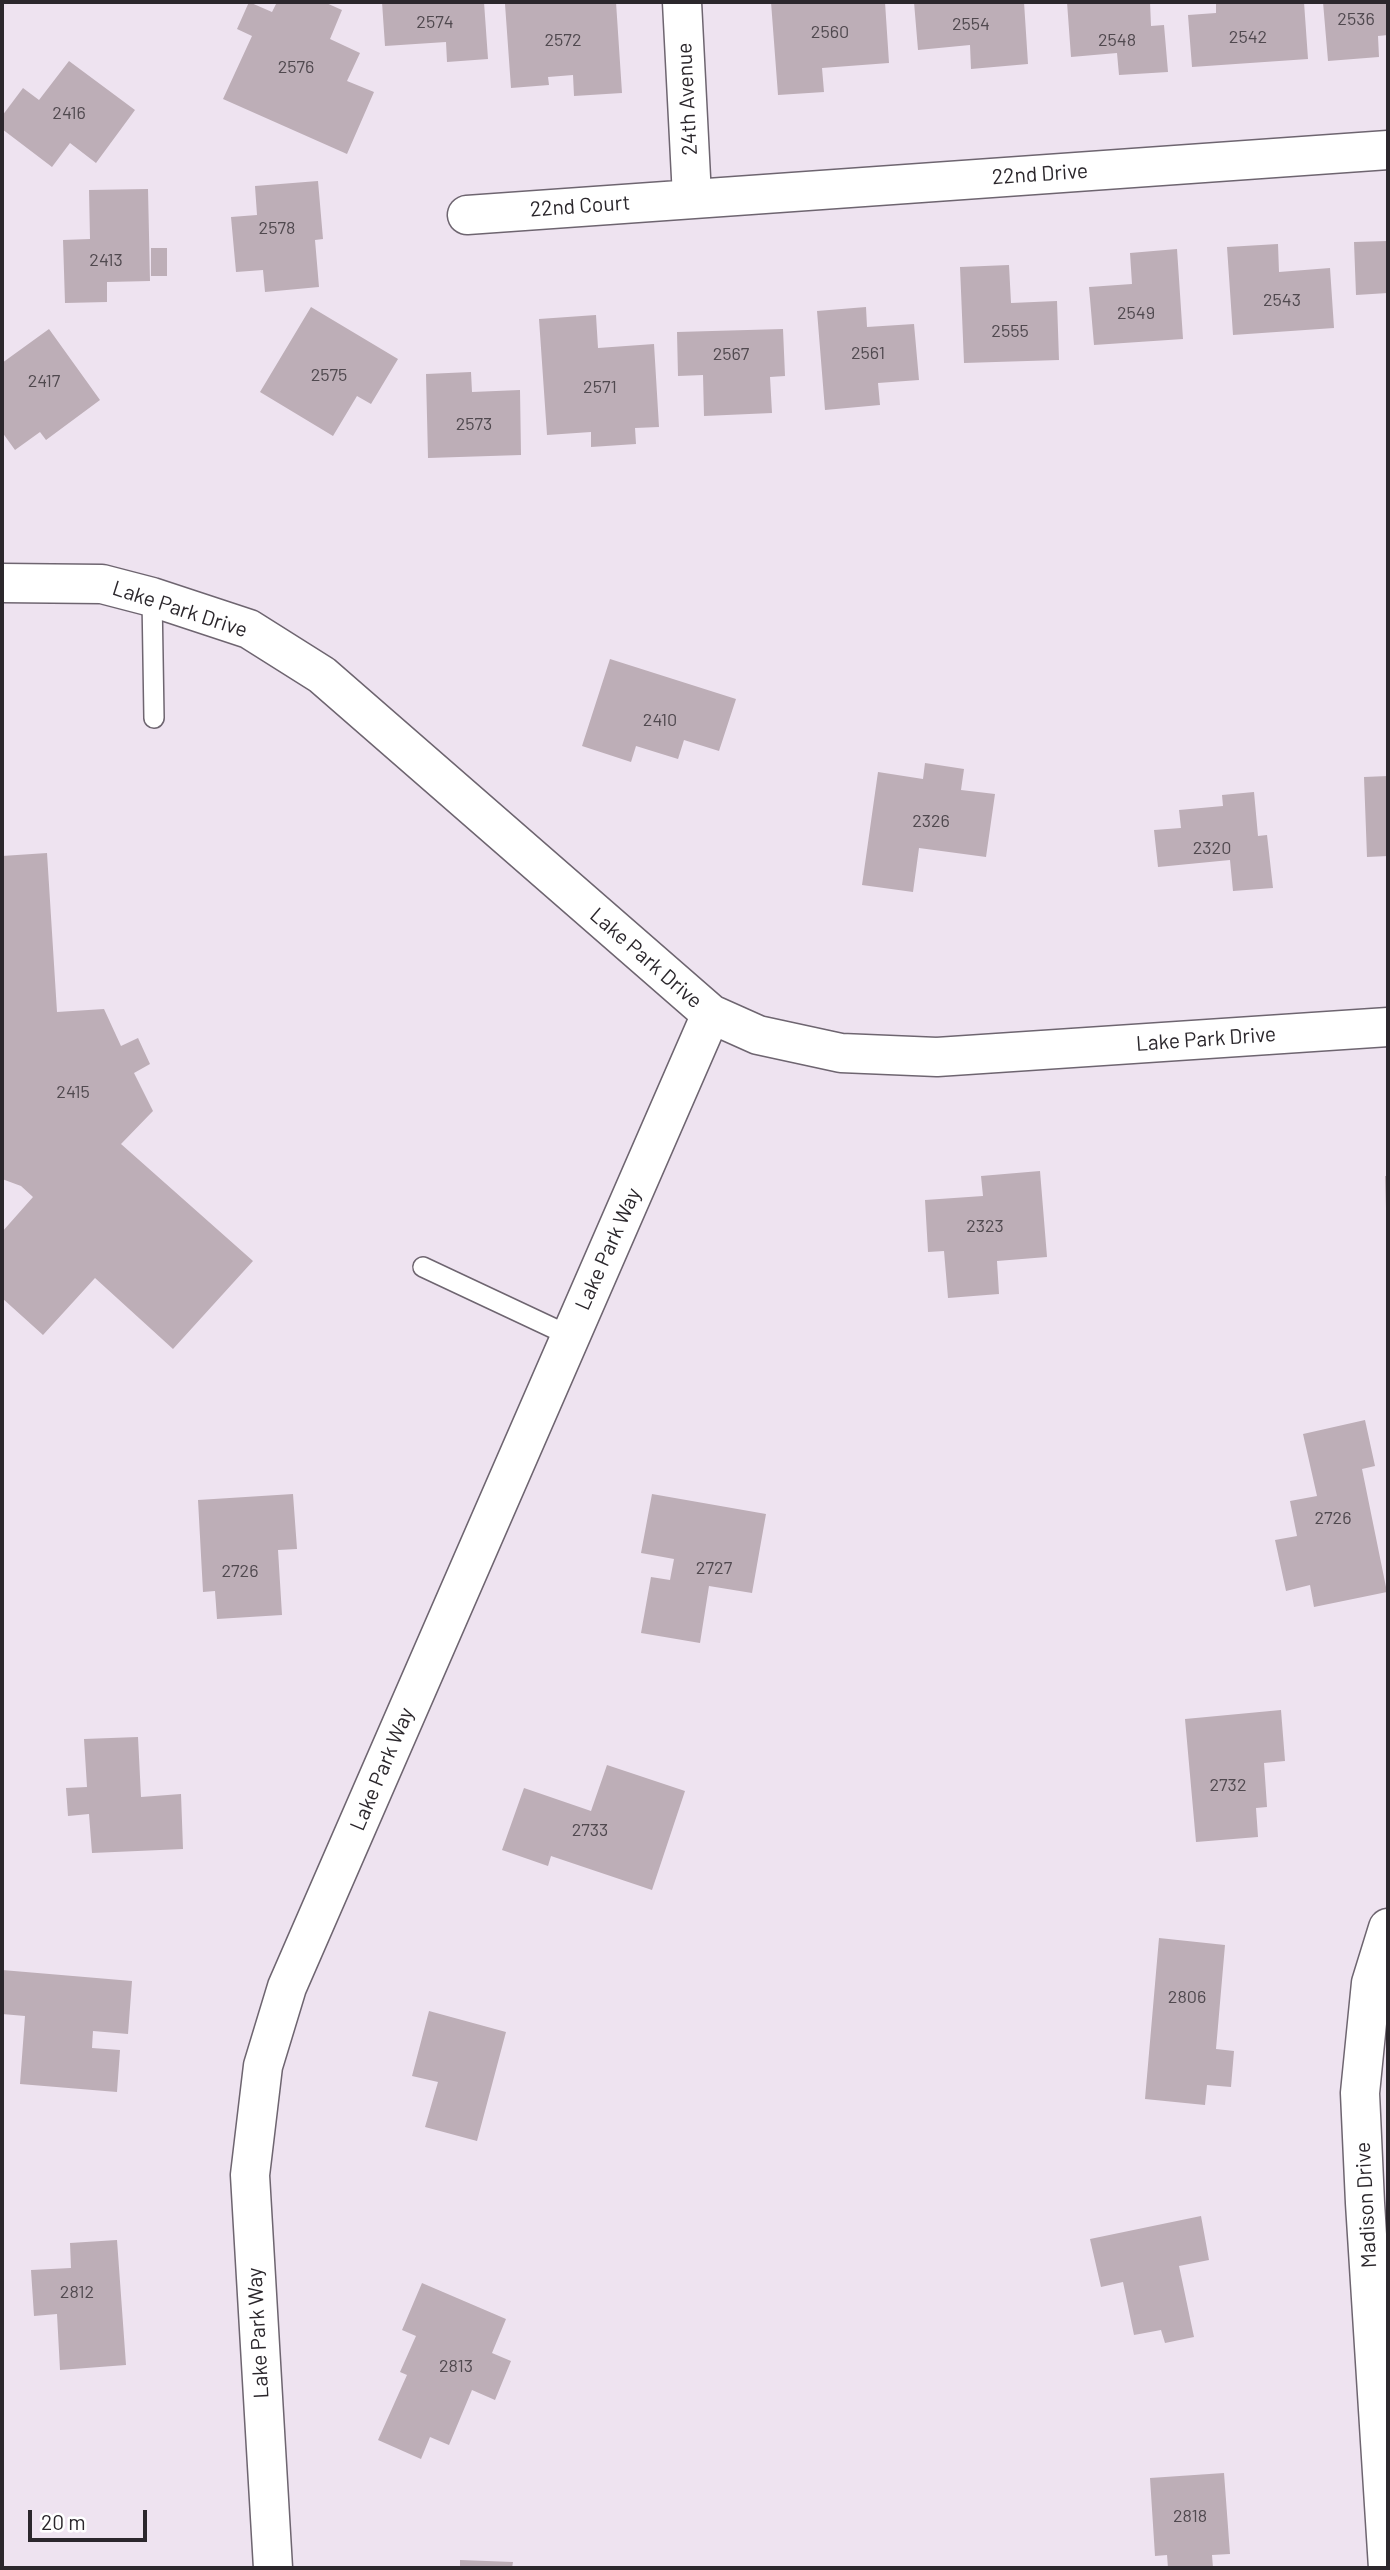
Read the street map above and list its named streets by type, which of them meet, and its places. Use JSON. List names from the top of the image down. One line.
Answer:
{"streets":{"street":["24th Avenue","22nd Drive","22nd Court","Lake Park Drive","Lake Park Way","Madison Drive"]},"crossings":[["24th Avenue","22nd Drive"],["24th Avenue","22nd Court"],["22nd Drive","22nd Court"],["Lake Park Drive","Lake Park Way"]],"house_numbers":["2536","2574","2554","2560","2542","2572","2548","2576","2416","2578","2413","2543","2549","2555","2561","2567","2575","2417","2571","2573","2410","2326","2320","2415","2323","2726","2727","2726","2732","2733","2806","2812","2813","2818"],"scale_bar":"20 m"}
